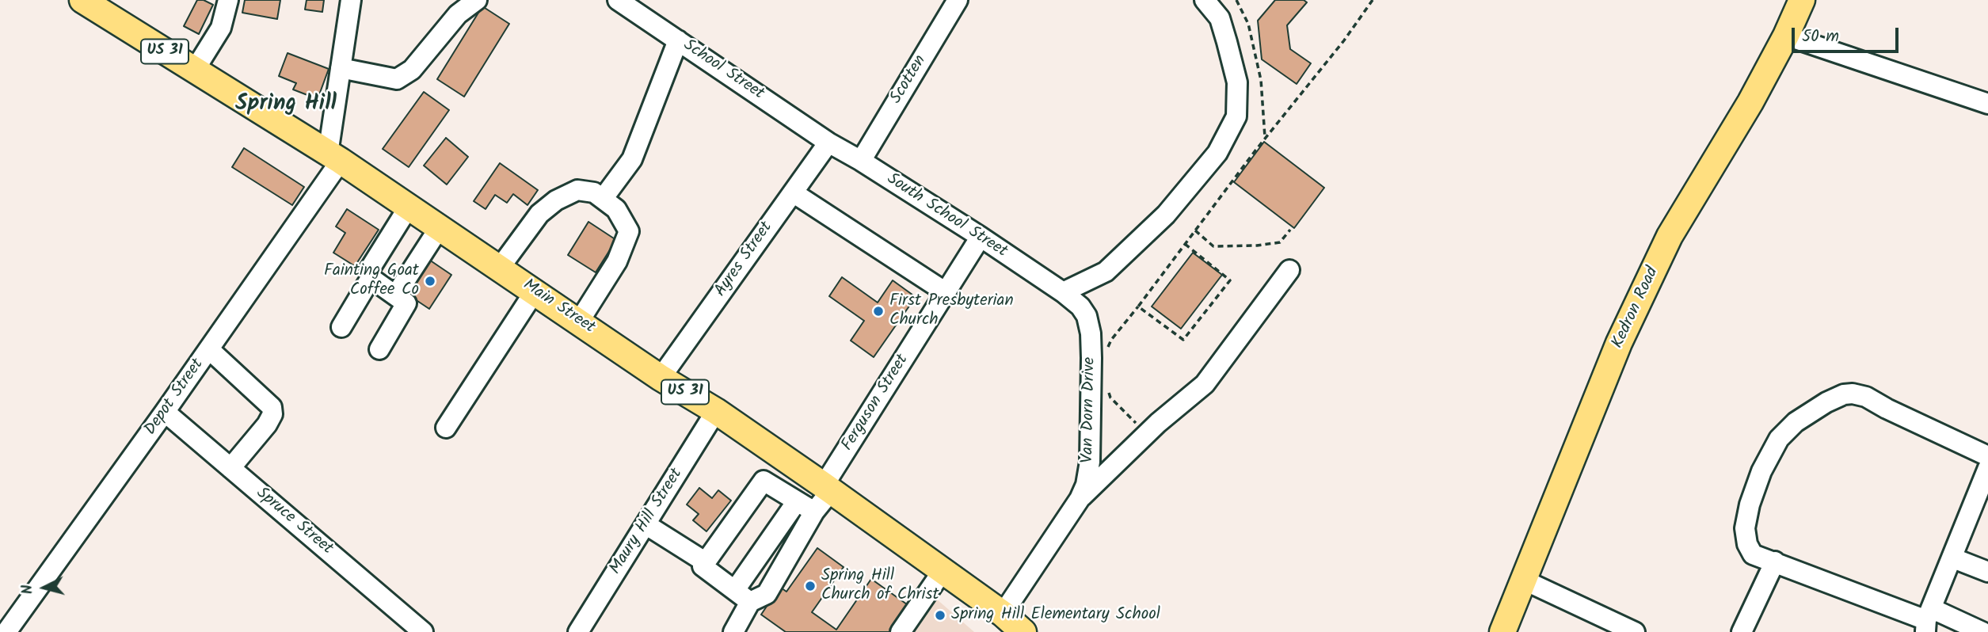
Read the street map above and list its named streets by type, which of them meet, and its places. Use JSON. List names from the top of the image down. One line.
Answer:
{"streets":{"main road":["US 31","Main Street","Kedron Road"],"street":["School Street","Scotten","South School Street","Ayres Street","Depot Street","Ferguson Street","Van Dorn Drive","Spruce Street","Maury Hill Street"]},"crossings":[["School Street","South School Street"],["School Street","Ayres Street"],["Scotten","South School Street"],["South School Street","Ayres Street"],["South School Street","Ferguson Street"],["South School Street","Van Dorn Drive"],["Ayres Street","Main Street"],["Main Street","Depot Street"],["Main Street","Ferguson Street"],["Main Street","Van Dorn Drive"],["Main Street","Maury Hill Street"],["Depot Street","Spruce Street"]],"districts":["Spring Hill"],"places":["Fainting Goat Coffee Co","First Presbyterian Church","Spring Hill Church of Christ","Spring Hill Elementary School"],"scale_bar":"50 m","north":"left"}
